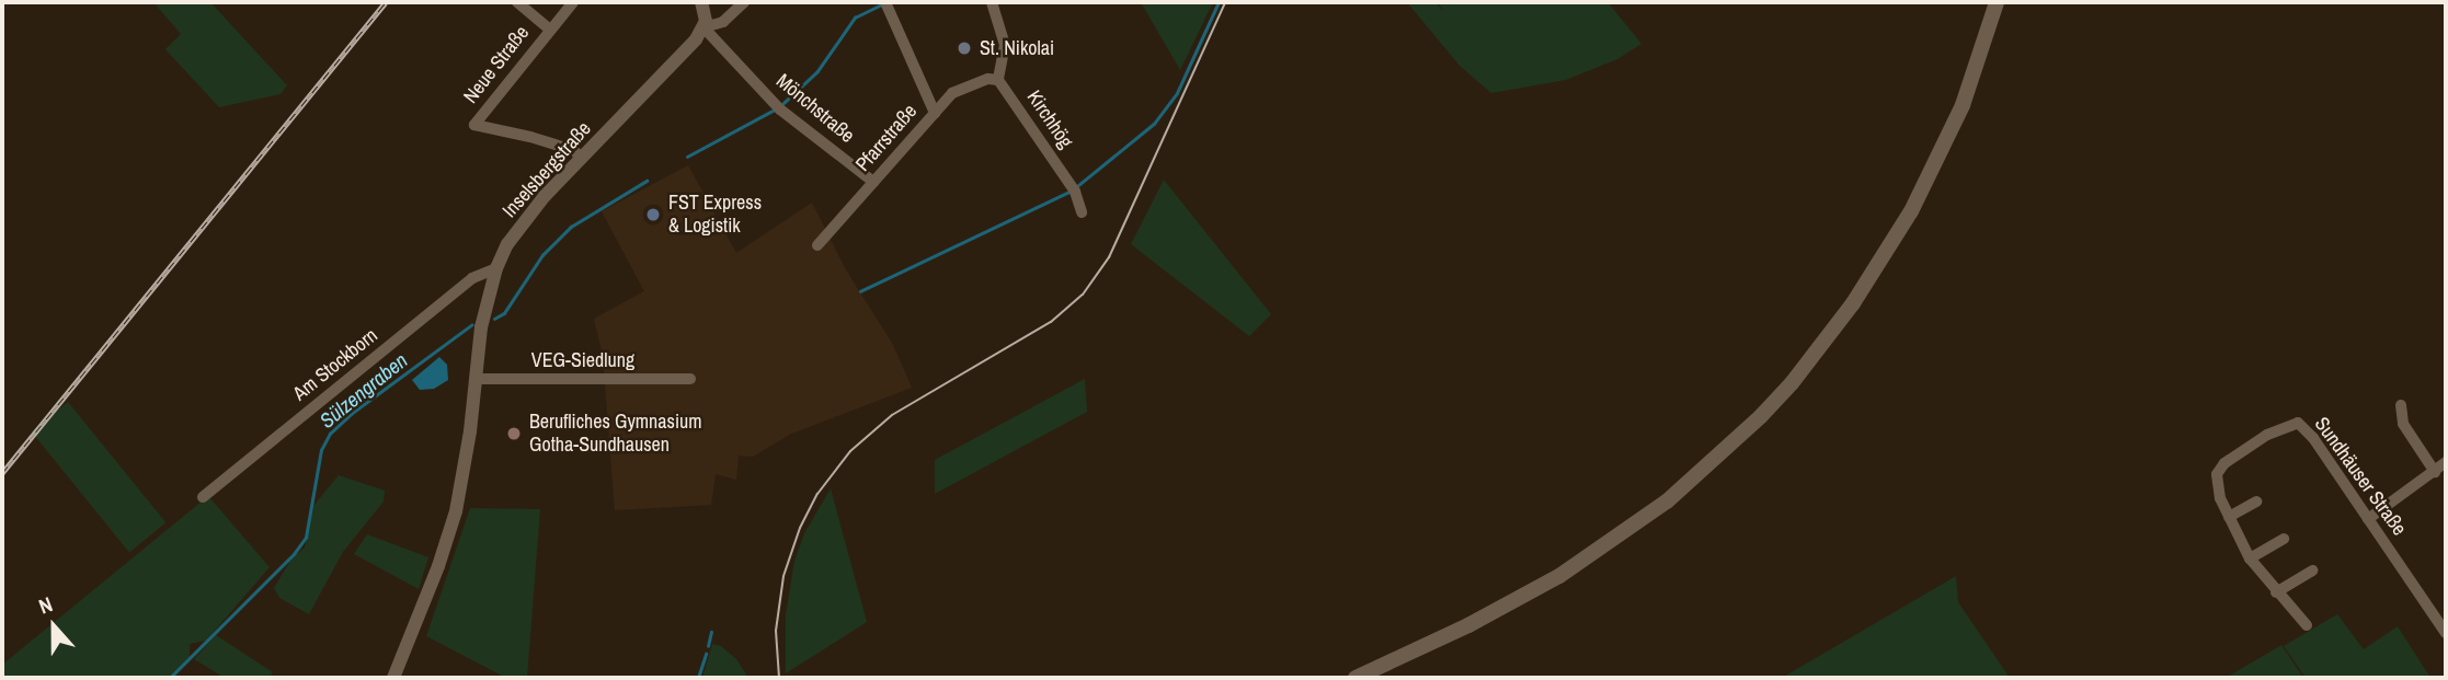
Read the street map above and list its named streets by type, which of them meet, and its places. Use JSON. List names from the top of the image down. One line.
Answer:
{"streets":{"street":["Neue Straße","Mönchstraße","Kirchhög","Pfarrstraße","Inselsbergstraße","VEG-Siedlung","Am Stockborn","Sundhäuser Straße"]},"crossings":[["Neue Straße","Inselsbergstraße"],["Mönchstraße","Pfarrstraße"],["Mönchstraße","Inselsbergstraße"],["Kirchhög","Pfarrstraße"],["Inselsbergstraße","VEG-Siedlung"],["Inselsbergstraße","Am Stockborn"]],"water":["Sülzengraben"],"places":["St. Nikolai","FST Express & Logistik","Berufliches Gymnasium Gotha-Sundhausen"],"north":"top"}
